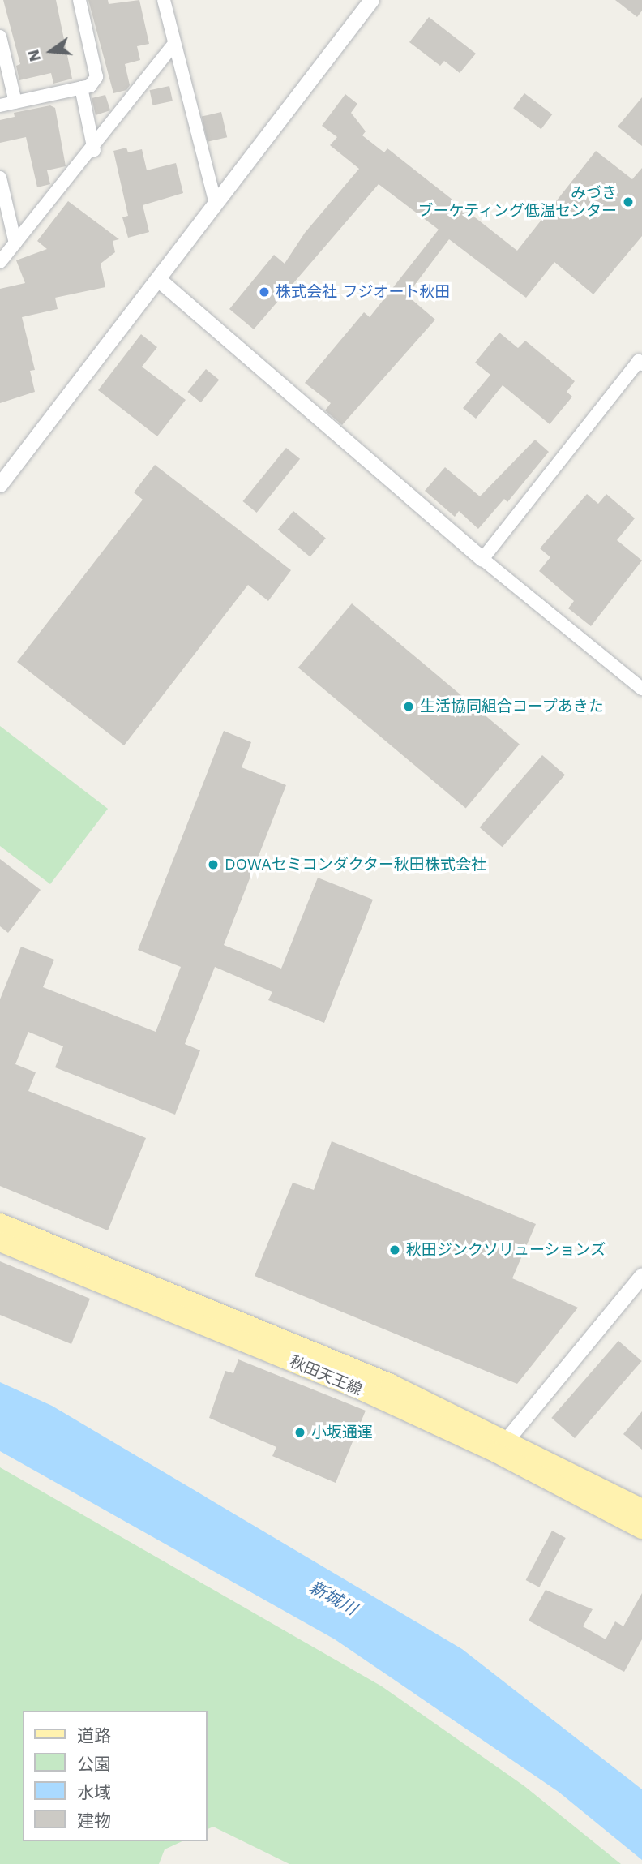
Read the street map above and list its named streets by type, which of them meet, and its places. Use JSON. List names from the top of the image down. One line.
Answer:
{"streets":{"main road":["秋田天王線"]},"water":["新城川"],"places":["みづき ブーケティング低温センター","株式会社 フジオート秋田","生活協同組合コープあきた","DOWAセミコンダクター秋田株式会社","秋田ジンクソリューションズ","小坂通運"],"legend":["道路","公園","水域","建物"],"north":"left"}
